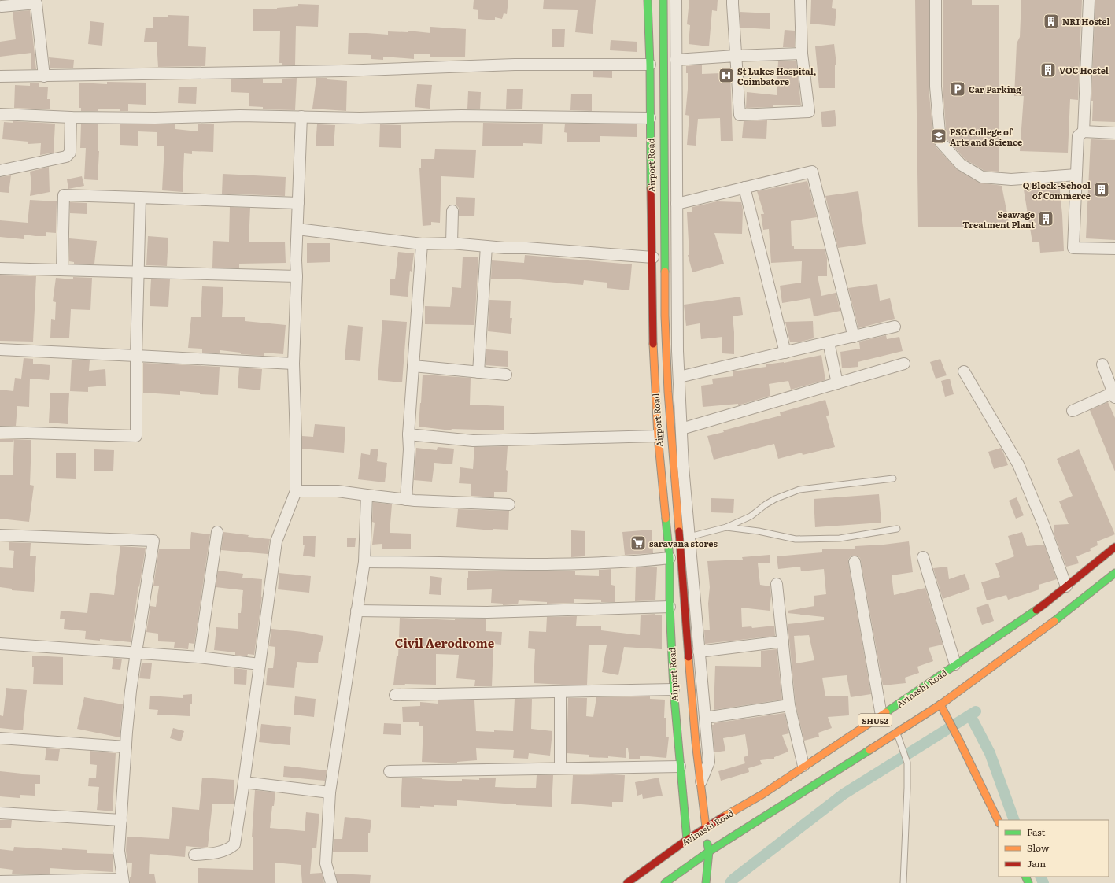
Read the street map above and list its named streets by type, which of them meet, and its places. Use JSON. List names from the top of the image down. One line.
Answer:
{"streets":{"street":["Airport Road","Avinashi Road","SHU52"]},"crossings":[["Airport Road","Avinashi Road"],["Airport Road","SHU52"]],"districts":["Civil Aerodrome"],"places":{"building":["NRI Hostel","VOC Hostel","Q Block -School of Commerce","Seawage Treatment Plant"],"hospital":["St Lukes Hospital, Coimbatore"],"parking":["Car Parking"],"school or university":["PSG College of Arts and Science"],"supermarket":["saravana stores"]},"legend":["Fast","Slow","Jam"]}
